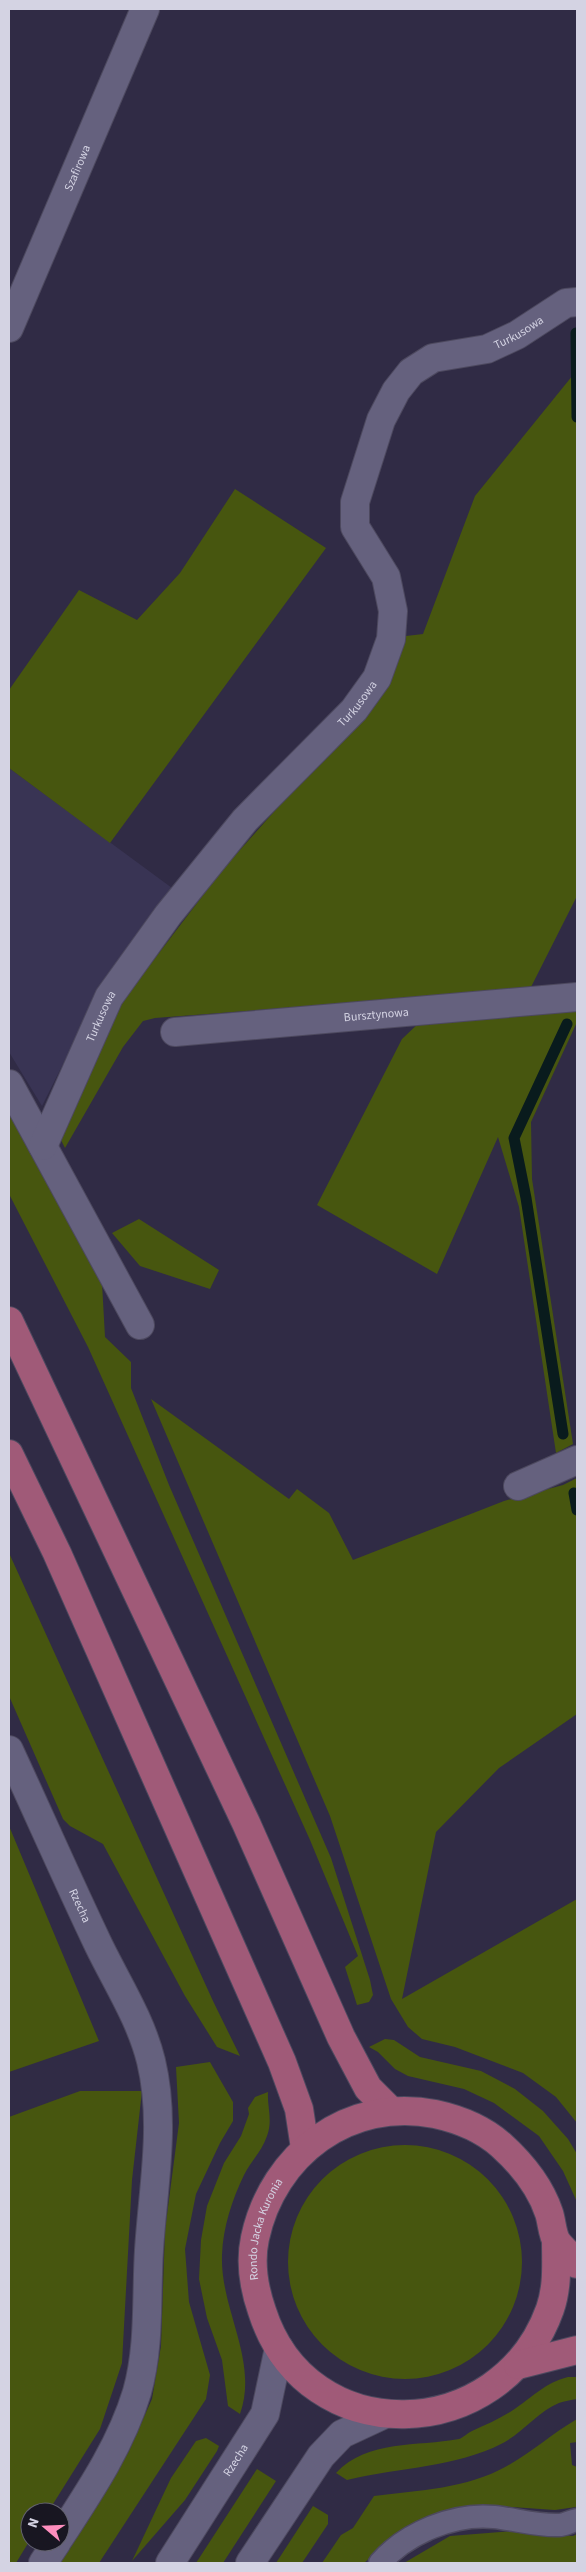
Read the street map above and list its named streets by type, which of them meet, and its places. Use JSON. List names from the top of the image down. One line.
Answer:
{"streets":{"main road":["Rondo Jacka Kuronia"],"street":["Szafirowa","Turkusowa","Bursztynowa","Rzecha"]},"crossings":[["Rzecha","Rondo Jacka Kuronia"]],"north":"left"}
